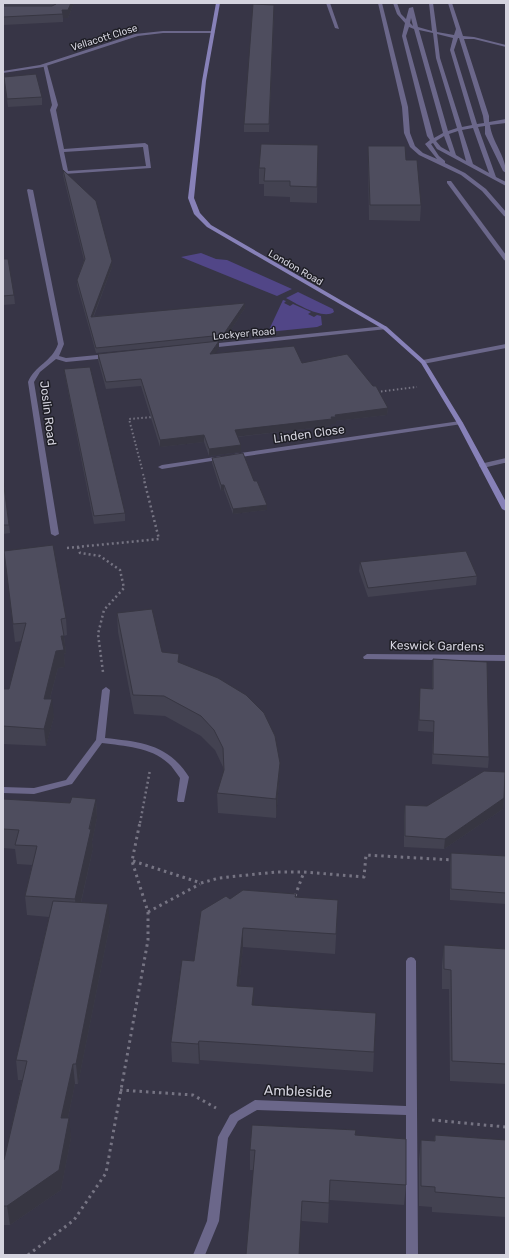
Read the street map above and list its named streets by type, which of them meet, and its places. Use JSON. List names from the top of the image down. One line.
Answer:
{"streets":{"street":["Vellacott Close","London Road","Lockyer Road","Joslin Road","Linden Close","Keswick Gardens","Ambleside"]},"crossings":[["Vellacott Close","London Road"],["London Road","Lockyer Road"],["London Road","Linden Close"]]}
